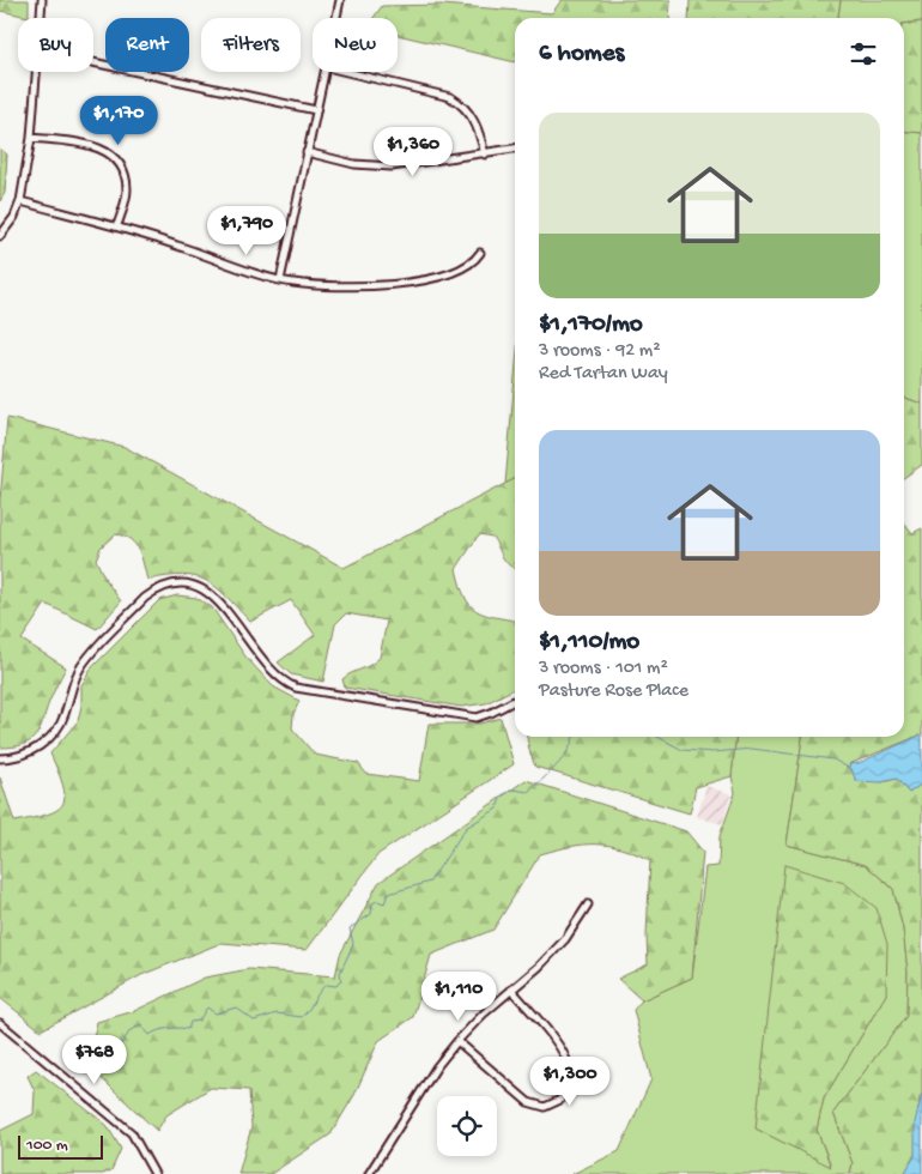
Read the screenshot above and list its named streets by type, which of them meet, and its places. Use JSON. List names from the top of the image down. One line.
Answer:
{"scale_bar":"100 m","page":{"chip":["Buy","Rent","Filters","New"],"heading":"6 homes","list":[{"name":"$1,170/mo","note":"3 rooms · 92 m² · Red Tartan Way"},{"name":"$1,110/mo","note":"3 rooms · 101 m² · Pasture Rose Place"}],"price":["$1,170","$1,360","$1,790","$1,110","$768","$1,300"],"scale":"100 m"}}
